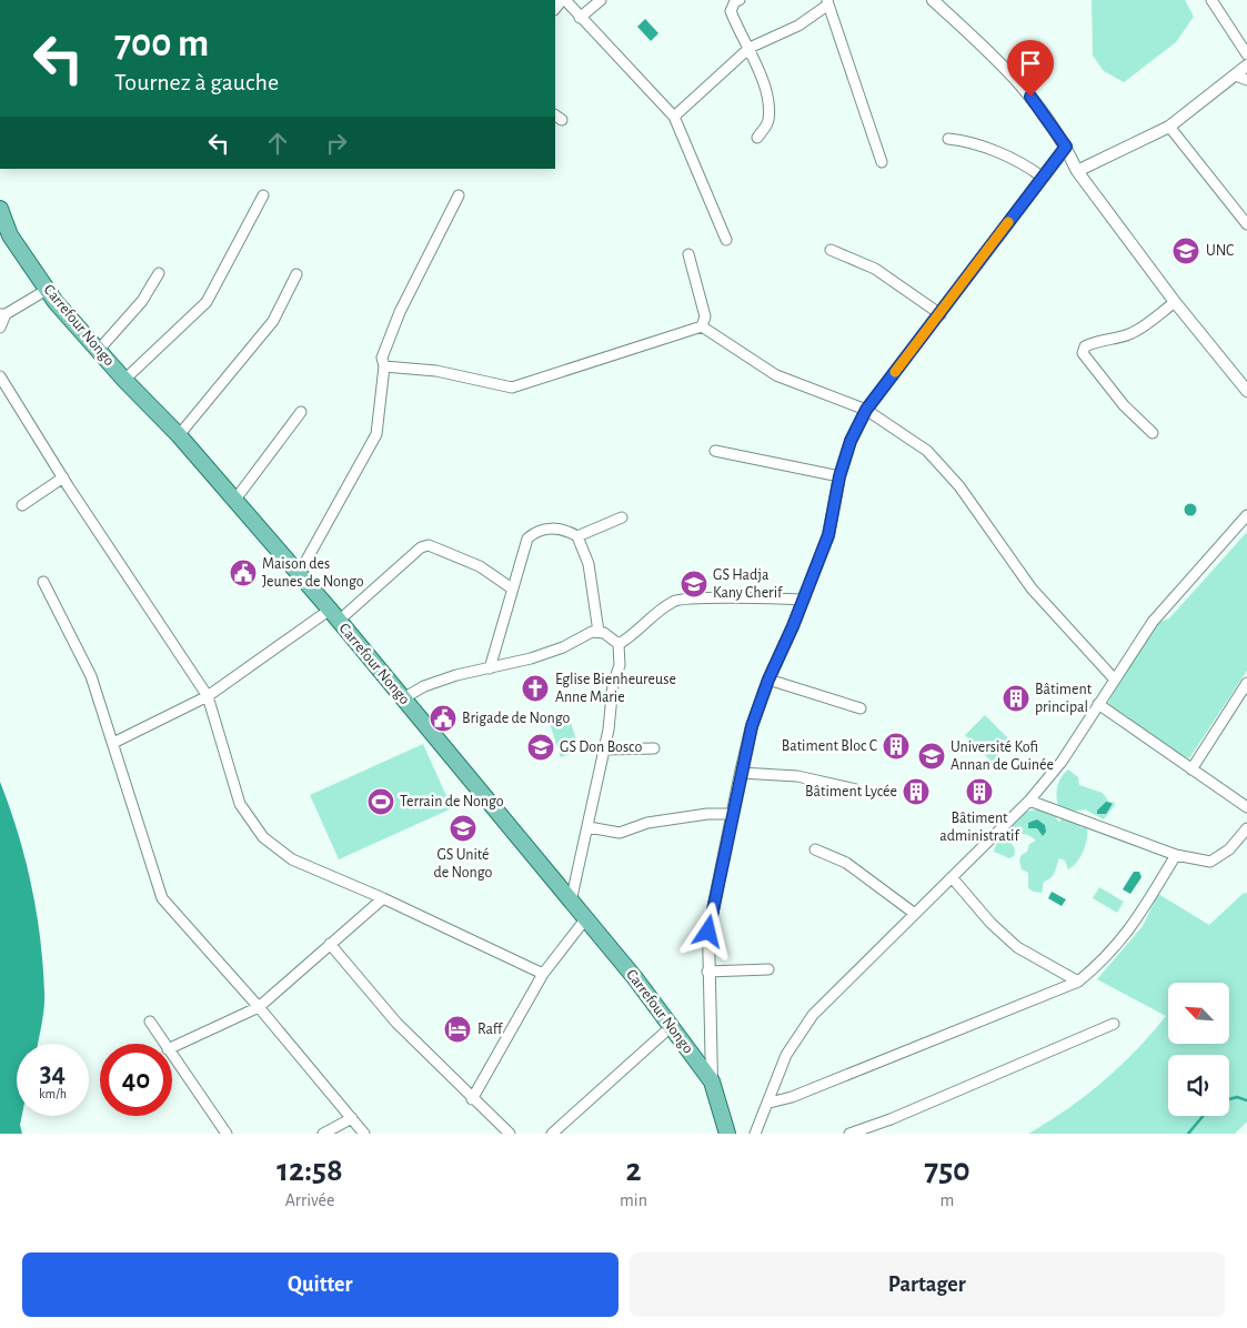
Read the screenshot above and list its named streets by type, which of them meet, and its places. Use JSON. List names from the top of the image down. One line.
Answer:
{"streets":{"main road":["Carrefour Nongo"]},"places":{"school or university":["UNC","GS Hadja Kany Cherif","GS Don Bosco","Université Kofi Annan de Guinée","GS Unité de Nongo"],"public building":["Maison des Jeunes de Nongo","Brigade de Nongo"],"church":["Eglise Bienheureuse Anne Marie"],"building":["Bâtiment principal","Batiment Bloc C","Bâtiment Lycée","Bâtiment administratif"],"sports":["Terrain de Nongo"],"hotel":["Raff"]},"north":"top left","page":{"turn":["700 m","Tournez à gauche"],"speed":"34 km/h","limit":"40","eta":["12:58","Arrivée","2","min","750","m"],"buttons":["Quitter","Partager"]}}
